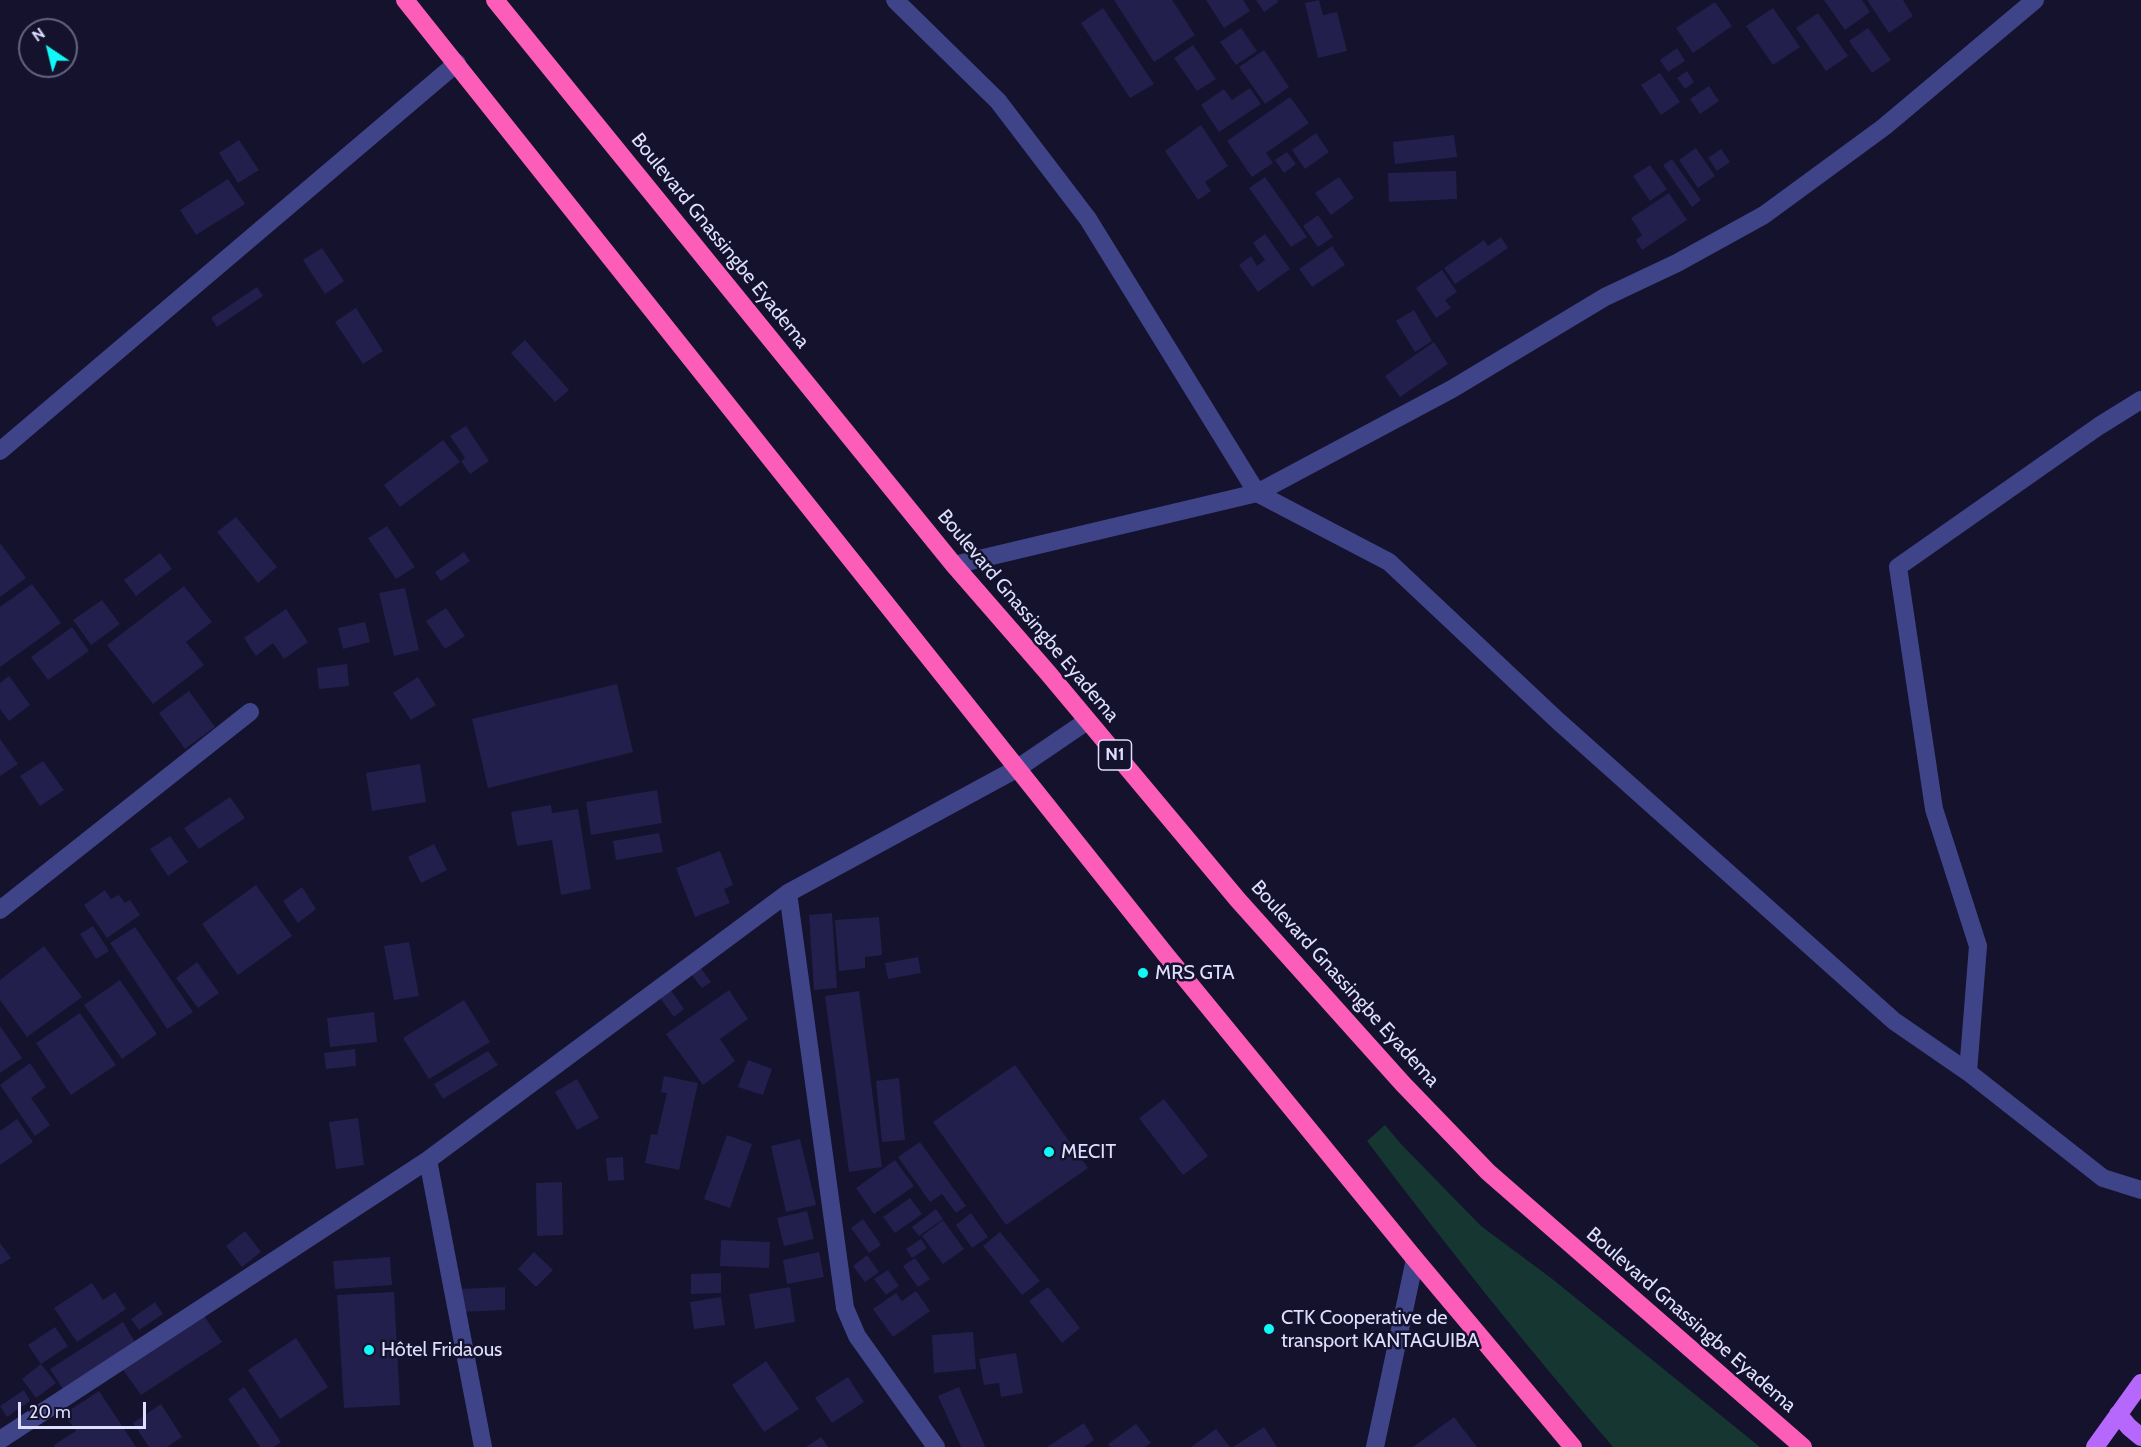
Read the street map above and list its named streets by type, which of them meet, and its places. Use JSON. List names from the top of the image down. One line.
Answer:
{"streets":{"highway":["Boulevard Gnassingbe Eyadema","N1"]},"places":["MRS GTA","MECIT","CTK Cooperative de transport KANTAGUIBA","Hôtel Fridaous"],"scale_bar":"20 m","north":"top left"}
